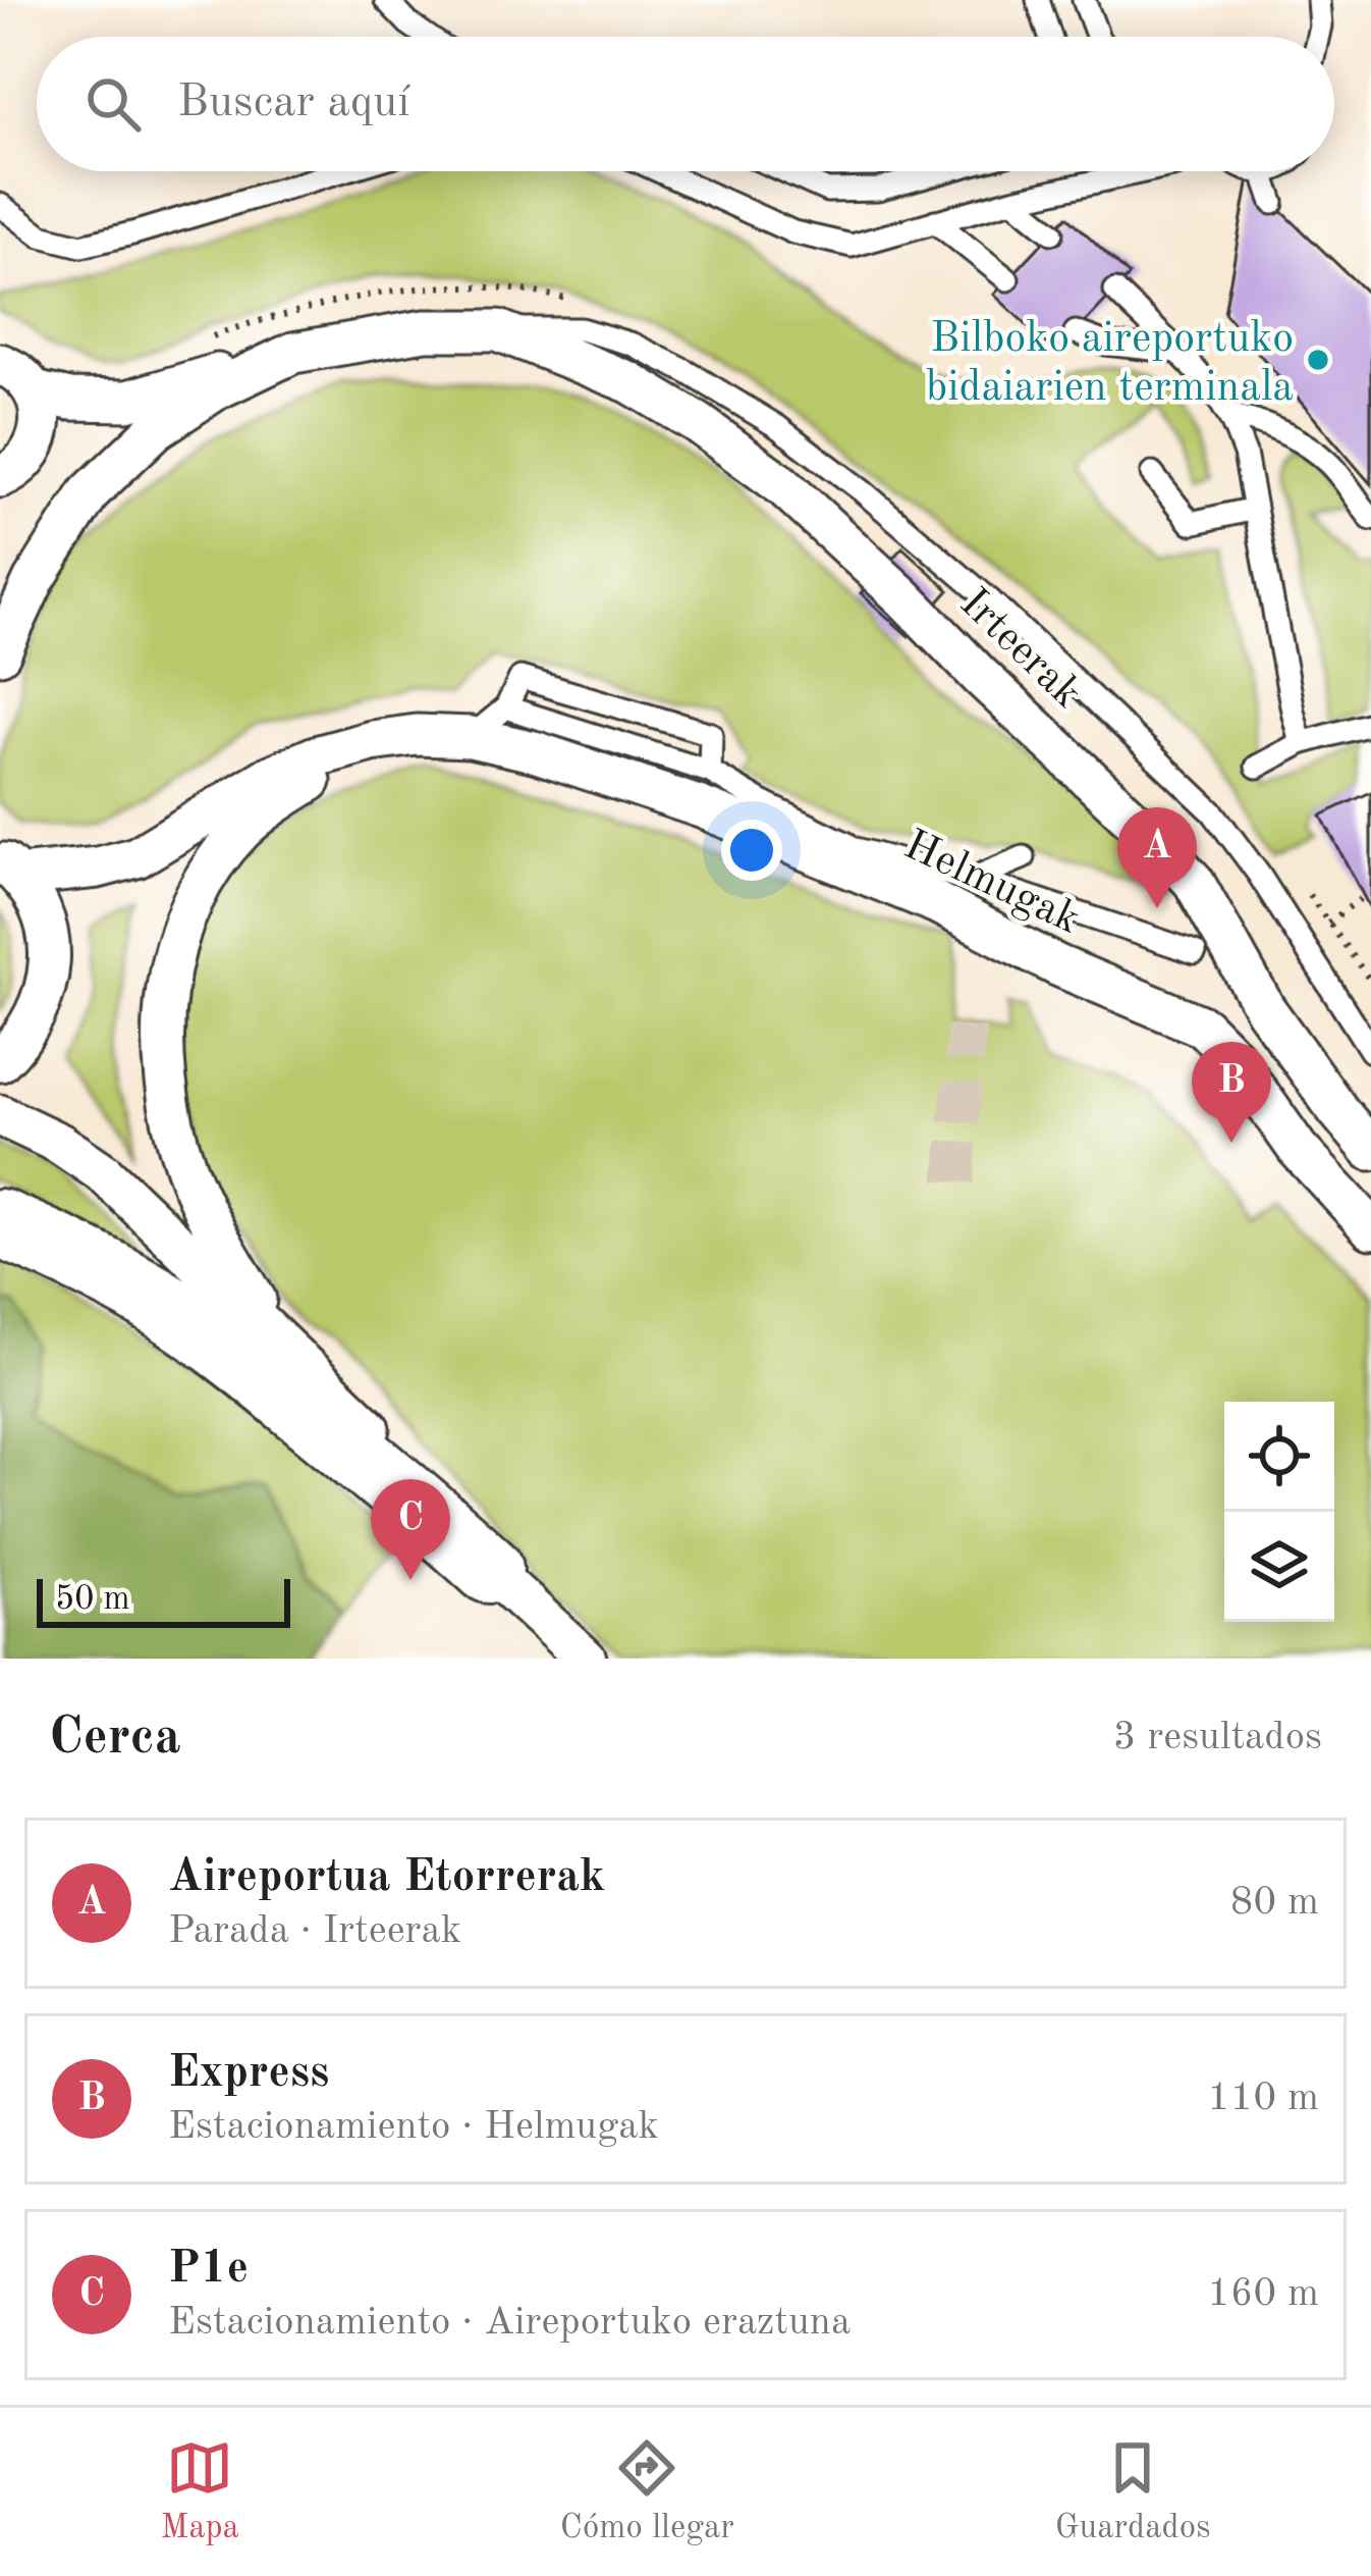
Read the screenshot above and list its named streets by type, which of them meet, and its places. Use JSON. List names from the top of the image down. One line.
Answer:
{"streets":{"street":["Irteerak","Helmugak"]},"places":["Bilboko aireportuko bidaiarien terminala"],"scale_bar":"50 m","page":{"search":"Buscar aquí","pins":["A","B","C"],"scale":"50 m","heading":["Cerca","3 resultados"],"list":[{"mark":"A","name":"Aireportua Etorrerak","note":"Parada · Irteerak","value":"80 m"},{"mark":"B","name":"Express","note":"Estacionamiento · Helmugak","value":"110 m"},{"mark":"C","name":"P1e","note":"Estacionamiento · Aireportuko eraztuna","value":"160 m"}],"nav":["Mapa","Cómo llegar","Guardados"]}}
